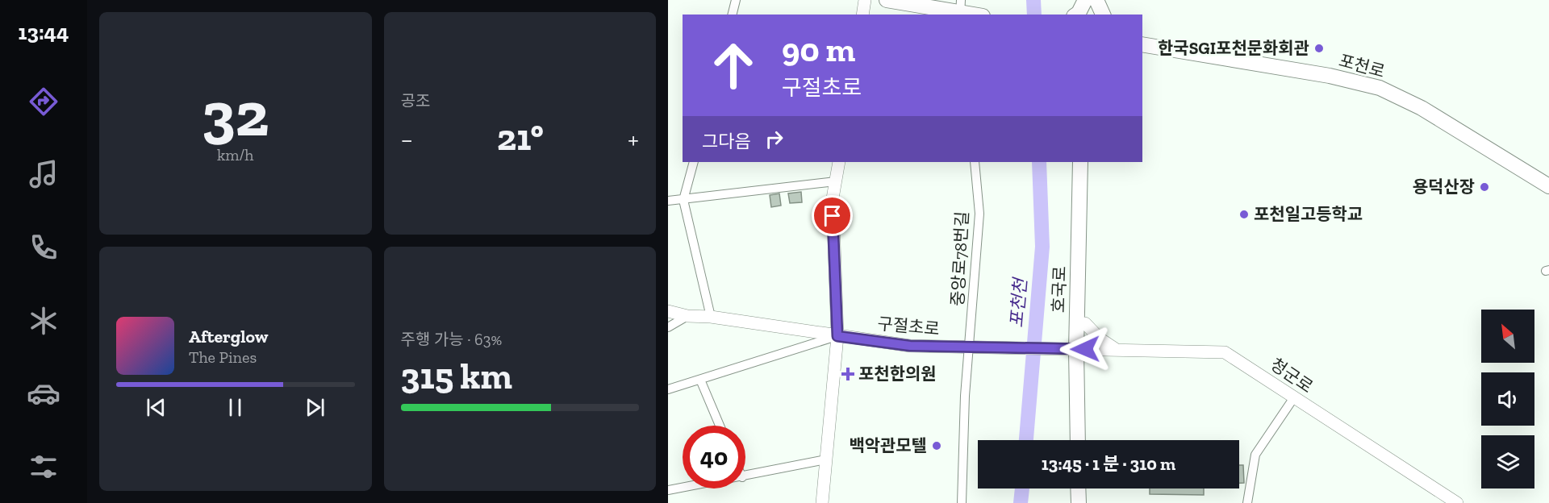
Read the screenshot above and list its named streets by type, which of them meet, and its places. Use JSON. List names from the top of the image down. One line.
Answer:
{"streets":{"main road":["포천로","호국로"],"street":["중앙로78번길","구절초로","청군로"]},"crossings":[["중앙로78번길","구절초로"],["호국로","구절초로"],["호국로","청군로"],["구절초로","청군로"]],"water":["포천천"],"places":{"other":["한국SGI포천문화회관","용덕산장","포천일고등학교","백악관모텔"],"health":["포천한의원"]},"north":"top left","page":{"tabs":"13:44","tile":[["32","km/h"],"공조",["주행 가능 · 63%","315 km"]],"turn":["90 m","구절초로"],"then":"그다음","heat":["−","21°","+"],"song":["Afterglow","The Pines"],"limit":"40","trip":"13:45 · 1 분 · 310 m"}}
